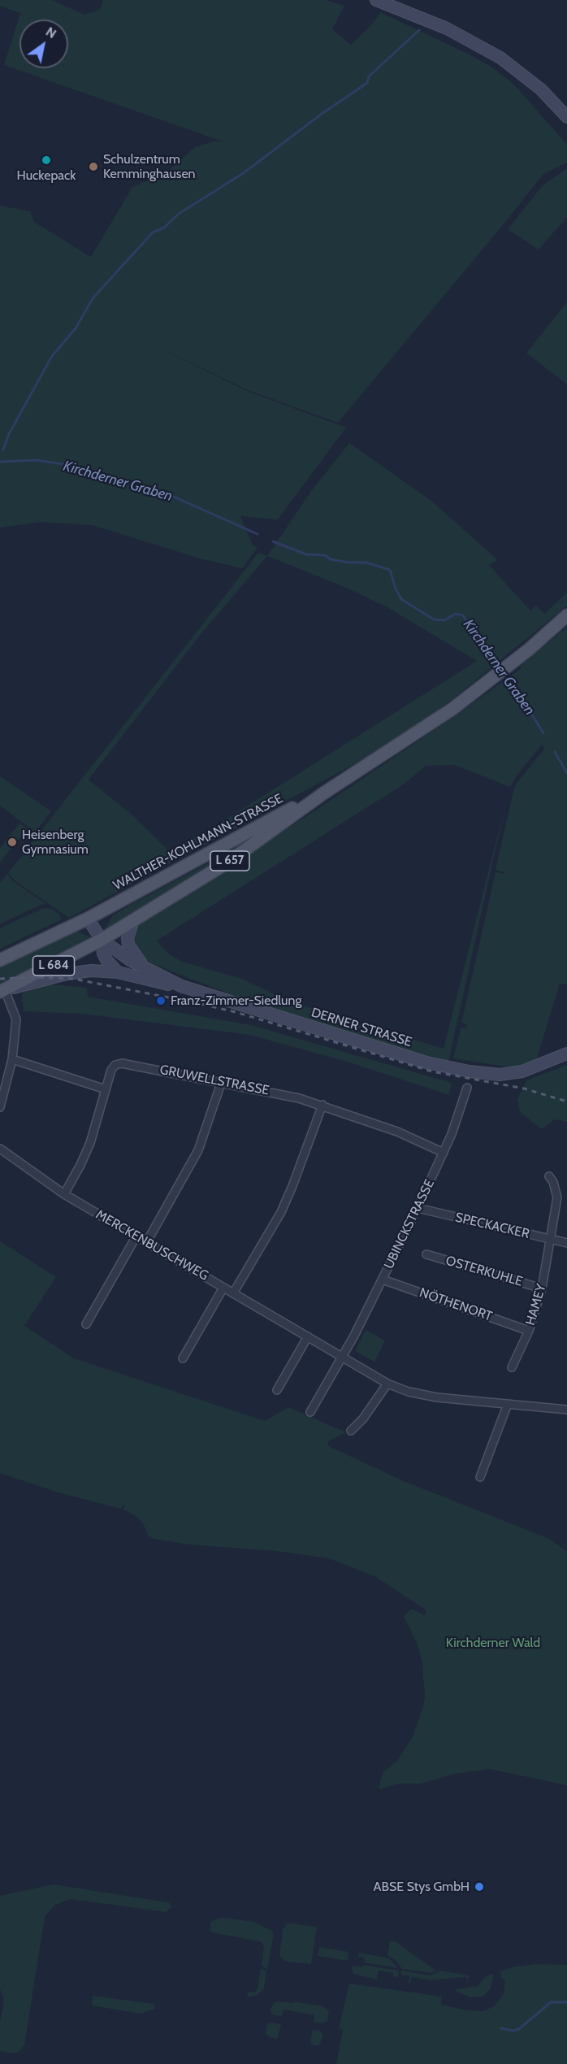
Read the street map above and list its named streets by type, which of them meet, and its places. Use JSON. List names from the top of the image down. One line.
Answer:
{"streets":{"main road":["WALTHER-KOHLMANN-STRASSE","L 657","L 684","DERNER STRASSE"],"street":["GRUWELLSTRASSE","UBINCKSTRASSE","SPECKACKER","MERCKENBUSCHWEG","OSTERKUHLE","NÖTHENORT","HAMEY"]},"crossings":[["WALTHER-KOHLMANN-STRASSE","L 684"],["WALTHER-KOHLMANN-STRASSE","DERNER STRASSE"],["L 684","DERNER STRASSE"],["GRUWELLSTRASSE","UBINCKSTRASSE"],["GRUWELLSTRASSE","MERCKENBUSCHWEG"],["UBINCKSTRASSE","SPECKACKER"],["UBINCKSTRASSE","MERCKENBUSCHWEG"],["UBINCKSTRASSE","NÖTHENORT"],["SPECKACKER","HAMEY"],["OSTERKUHLE","HAMEY"],["NÖTHENORT","HAMEY"]],"water":["Kirchderner Graben"],"parks":["Kirchderner Wald"],"places":["Huckepack","Schulzentrum Kemminghausen","Heisenberg Gymnasium","Franz-Zimmer-Siedlung","ABSE Stys GmbH"],"north":"top right"}
